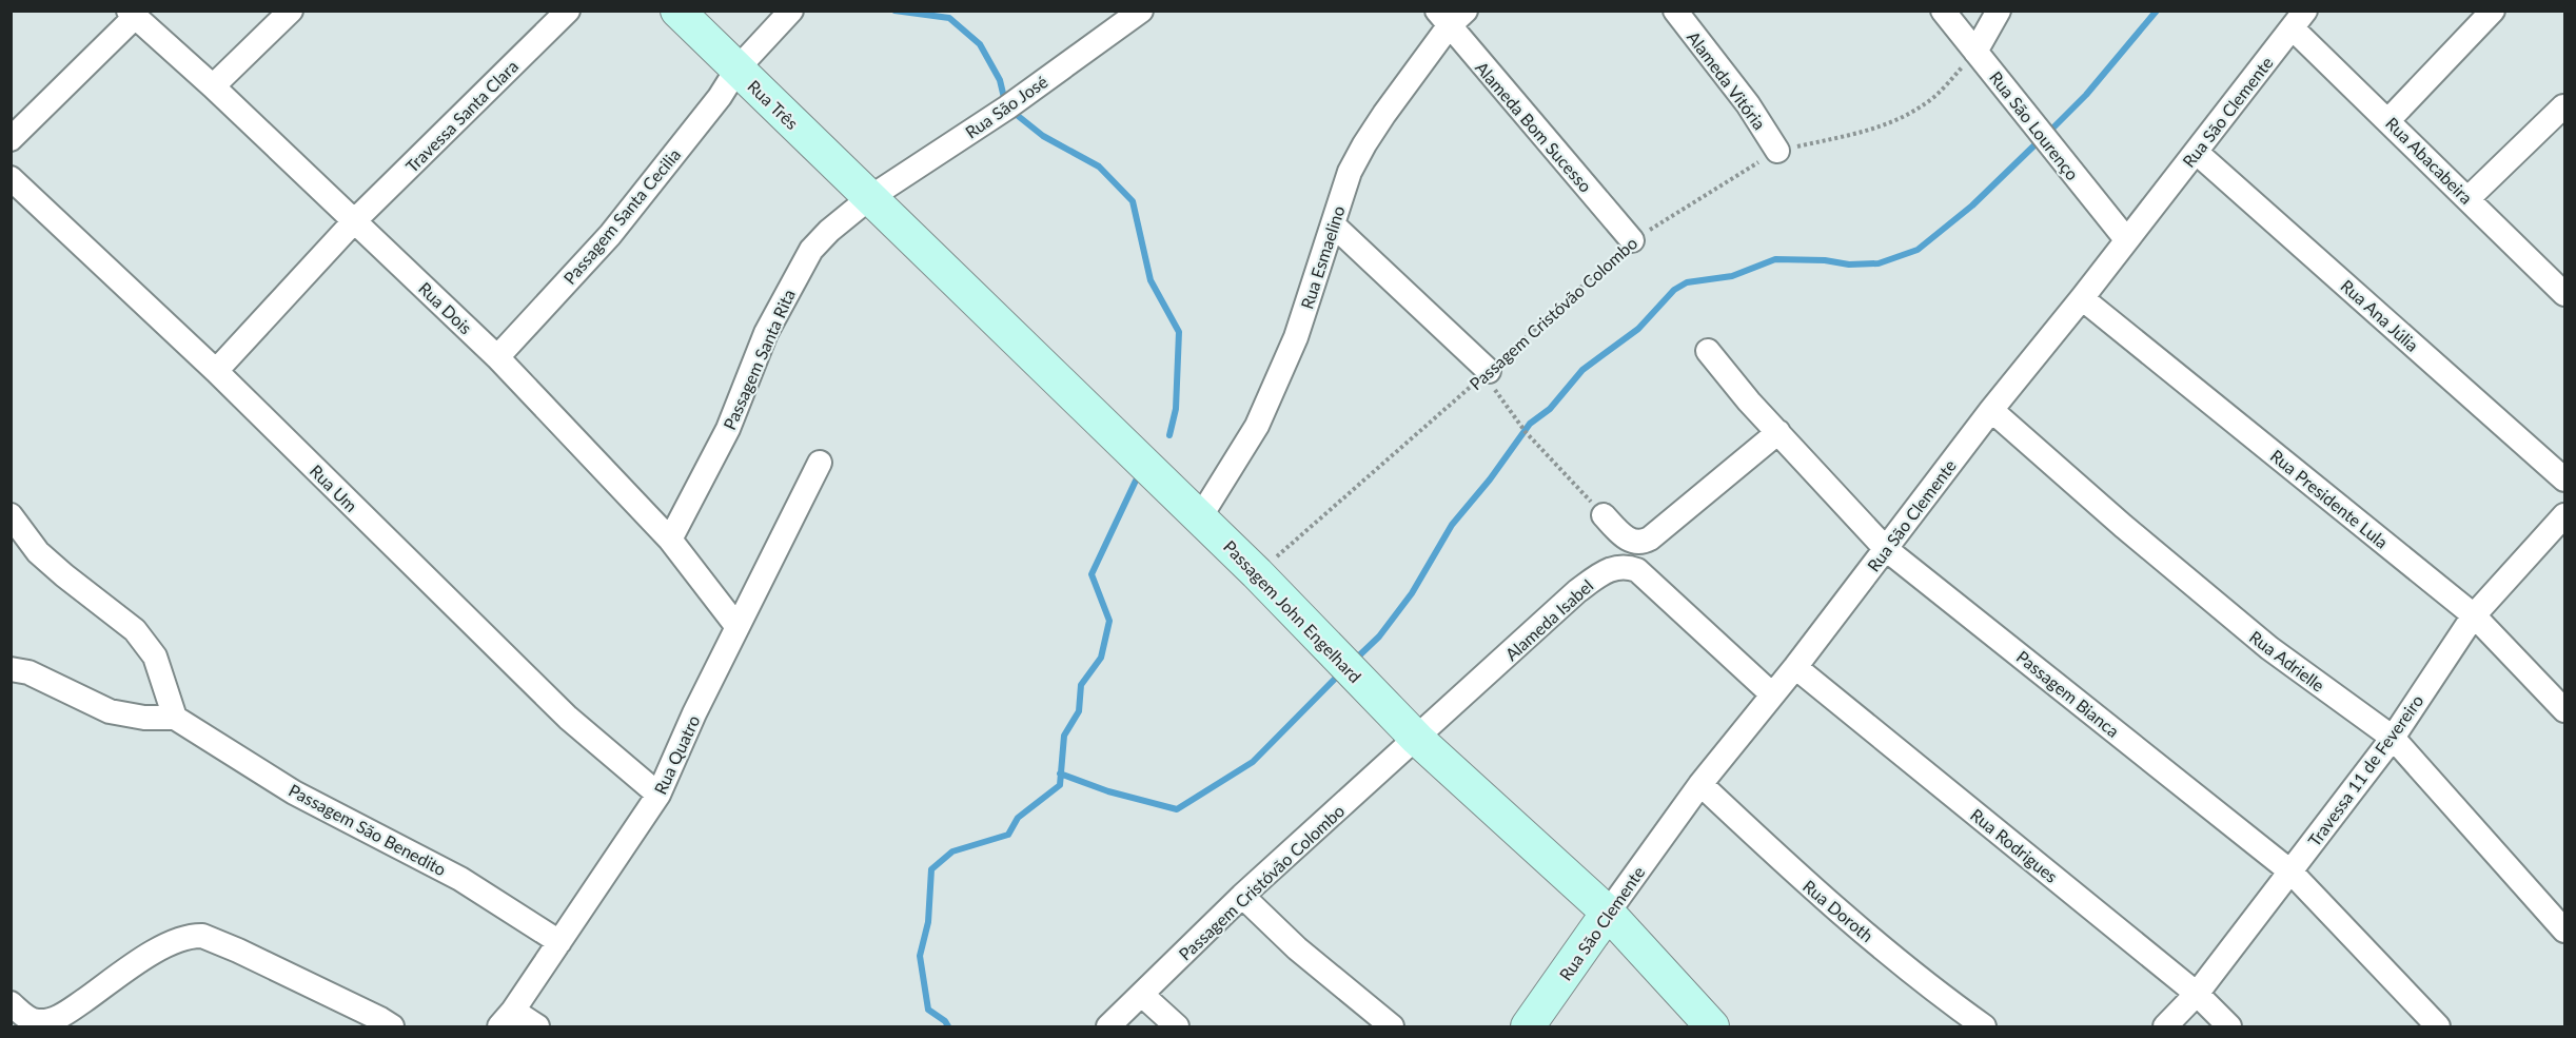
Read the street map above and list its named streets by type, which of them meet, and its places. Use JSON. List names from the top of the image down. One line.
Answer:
{"streets":{"main road":["Rua Três","Rua São Clemente","Passagem John Engelhard"],"street":["Alameda Vitória","Rua São José","Travessa Santa Clara","Rua São Lourenço","Alameda Bom Sucesso","Rua Abacabeira","Passagem Santa Cecilia","Rua Esmaelino","Rua Dois","Passagem Cristóvão Colombo","Rua Ana Júlia","Passagem Santa Rita","Rua Um","Rua Presidente Lula","Alameda Isabel","Rua Adrielle","Passagem Bianca","Rua Quatro","Travessa 11 de Fevereiro","Passagem São Benedito","Rua Rodrigues","Rua Doroth"]},"crossings":[["Alameda Vitória","Passagem Cristóvão Colombo"],["Rua Três","Rua São José"],["Rua Três","Passagem Santa Cecilia"],["Rua Três","Passagem Santa Rita"],["Rua Três","Passagem John Engelhard"],["Rua São José","Passagem Santa Rita"],["Rua São José","Passagem John Engelhard"],["Rua São Clemente","Rua São Lourenço"],["Rua São Clemente","Rua Abacabeira"],["Rua São Clemente","Rua Ana Júlia"],["Rua São Clemente","Rua Presidente Lula"],["Rua São Clemente","Passagem John Engelhard"],["Rua São Clemente","Alameda Isabel"],["Rua São Clemente","Rua Adrielle"],["Rua São Clemente","Passagem Bianca"],["Rua São Clemente","Rua Rodrigues"],["Rua São Clemente","Rua Doroth"],["Travessa Santa Clara","Rua Dois"],["Travessa Santa Clara","Rua Um"],["Rua São Lourenço","Passagem Cristóvão Colombo"],["Alameda Bom Sucesso","Rua Esmaelino"],["Alameda Bom Sucesso","Passagem Cristóvão Colombo"],["Passagem Santa Cecilia","Rua Dois"],["Rua Esmaelino","Passagem John Engelhard"],["Rua Dois","Passagem Santa Rita"],["Rua Dois","Rua Quatro"],["Passagem Cristóvão Colombo","Passagem John Engelhard"],["Passagem Cristóvão Colombo","Alameda Isabel"],["Passagem Santa Rita","Passagem John Engelhard"],["Rua Um","Rua Quatro"],["Rua Presidente Lula","Travessa 11 de Fevereiro"],["Passagem John Engelhard","Alameda Isabel"],["Rua Adrielle","Travessa 11 de Fevereiro"],["Passagem Bianca","Travessa 11 de Fevereiro"],["Rua Quatro","Passagem São Benedito"],["Travessa 11 de Fevereiro","Rua Rodrigues"]]}
